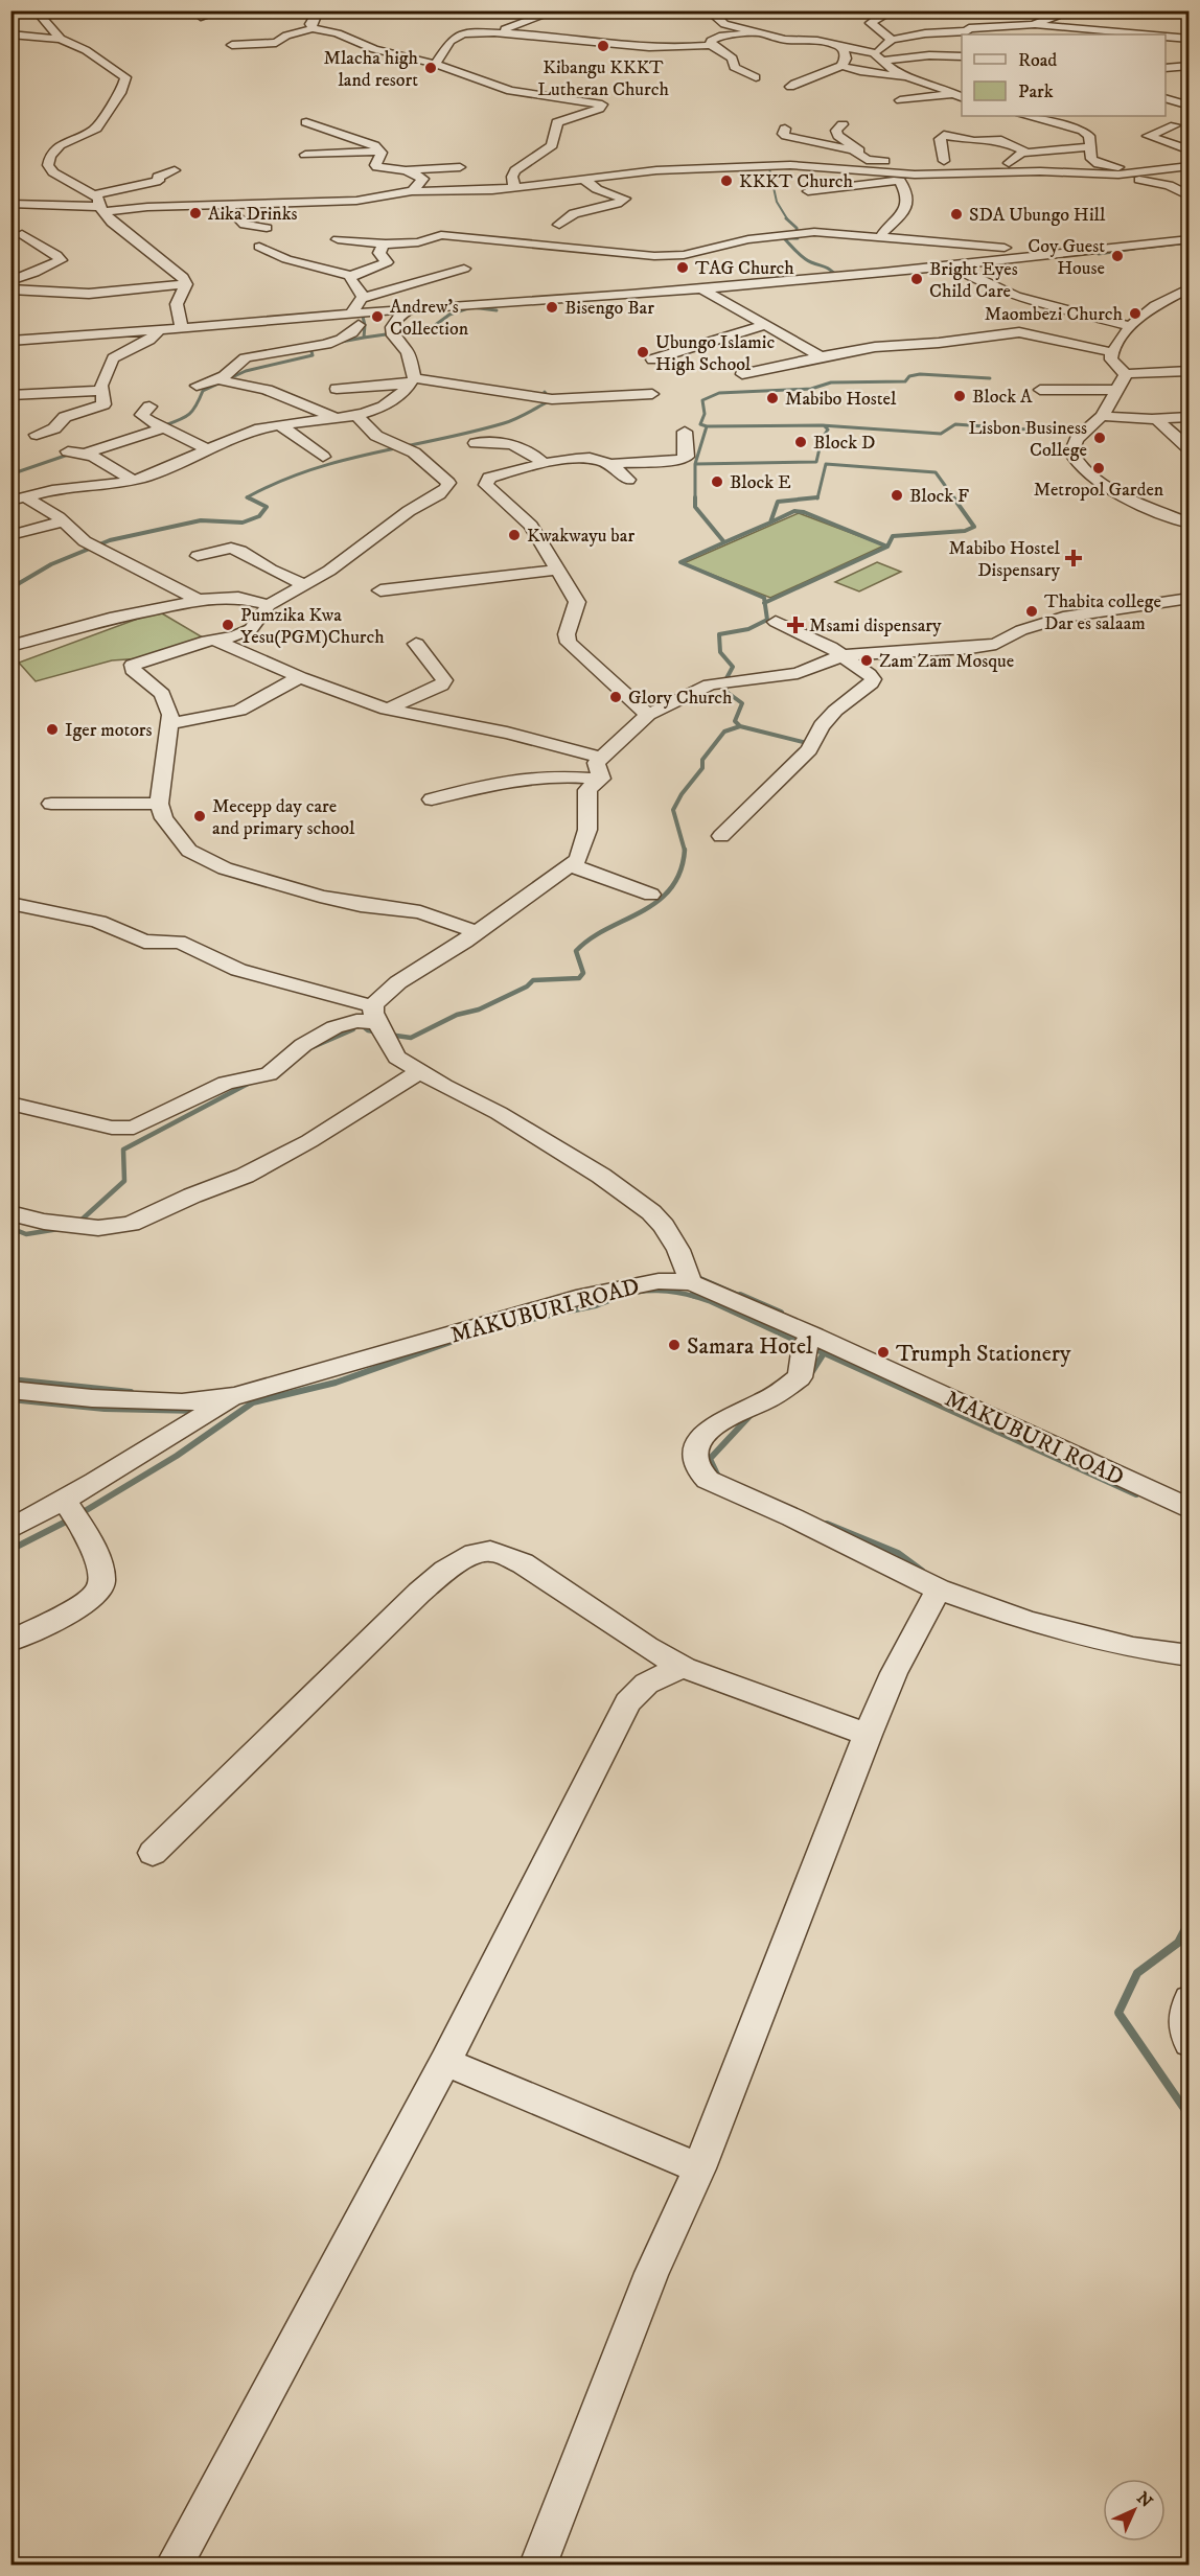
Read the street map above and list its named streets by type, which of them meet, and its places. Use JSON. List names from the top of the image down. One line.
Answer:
{"streets":{"street":["MAKUBURI ROAD"]},"places":{"other":["Kibangu KKKT Lutheran Church","Mlacha high land resort","KKKT Church","Aika Drinks","SDA Ubungo Hill","Coy Guest House","TAG Church","Bright Eyes Child Care","Bisengo Bar","Maombezi Church","Andrew's Collection","Ubungo Islamic High School","Block A","Mabibo Hostel","Lisbon Business College","Block D","Metropol Garden","Block E","Block F","Kwakwayu bar","Thabita college Dar es salaam","Pumzika Kwa Yesu(PGM)Church","Zam Zam Mosque","Glory Church","Iger motors","Mecepp day care and primary school","Samara Hotel","Trumph Stationery"],"health":["Mabibo Hostel Dispensary","Msami dispensary"]},"legend":["Road","Park"],"north":"top right"}
